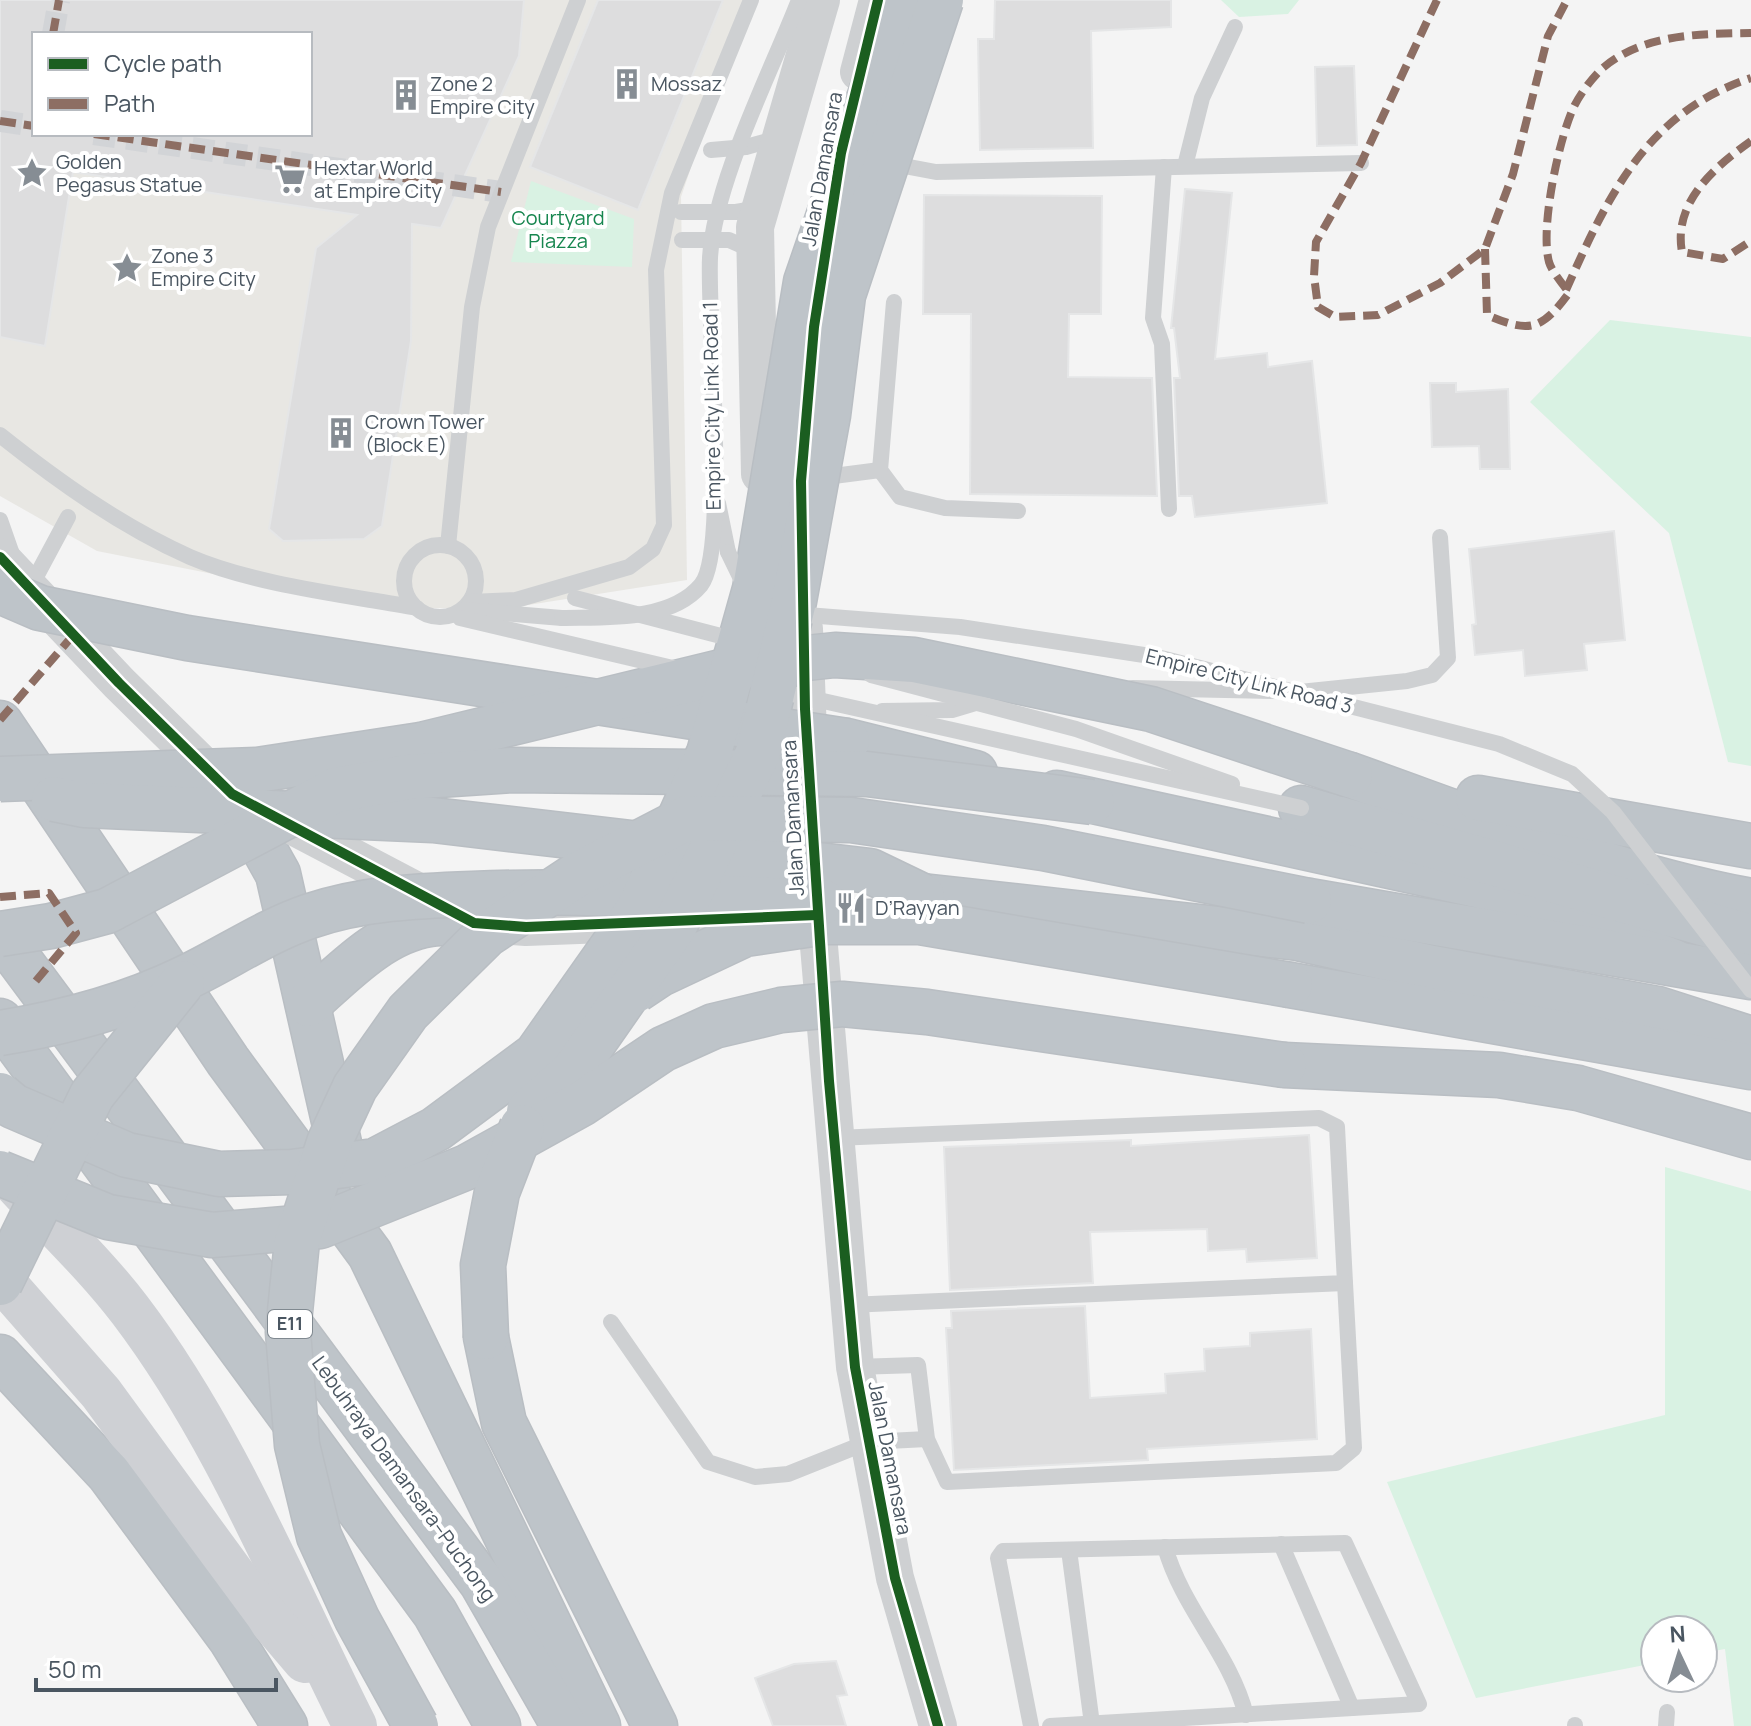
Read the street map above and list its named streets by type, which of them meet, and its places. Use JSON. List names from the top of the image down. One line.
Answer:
{"streets":{"highway":["E11","Lebuhraya Damansara–Puchong"],"street":["Jalan Damansara"],"lane":["Empire City Link Road 1","Empire City Link Road 3"]},"crossings":[["Empire City Link Road 1","Empire City Link Road 3"]],"parks":["Courtyard Piazza"],"places":{"building":["Mossaz","Zone 2 Empire City","Crown Tower (Block E)"],"place":["Golden Pegasus Statue","Zone 3 Empire City"],"supermarket":["Hextar World at Empire City"],"restaurant":["D’Rayyan"]},"legend":["Cycle path","Path"],"scale_bar":"50 m","north":"top"}
